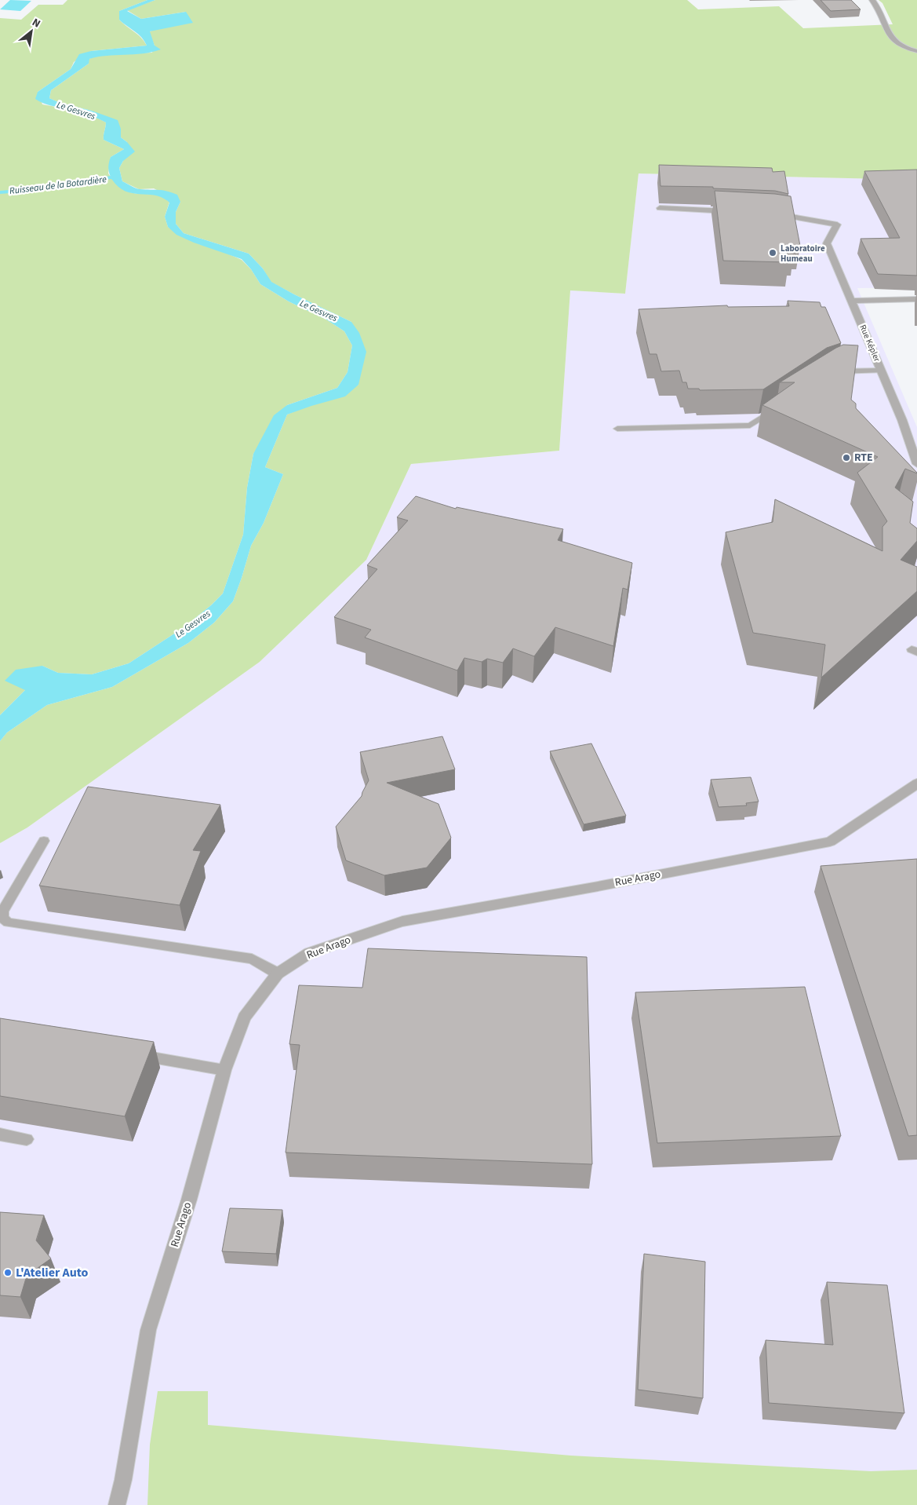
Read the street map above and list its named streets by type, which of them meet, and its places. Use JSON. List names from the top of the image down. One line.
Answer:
{"streets":{"street":["Rue Képler","Rue Arago"]},"water":["Le Gesvres","Ruisseau de la Botardière"],"places":["Laboratoire Humeau","RTE","L'Atelier Auto"],"north":"top right"}
